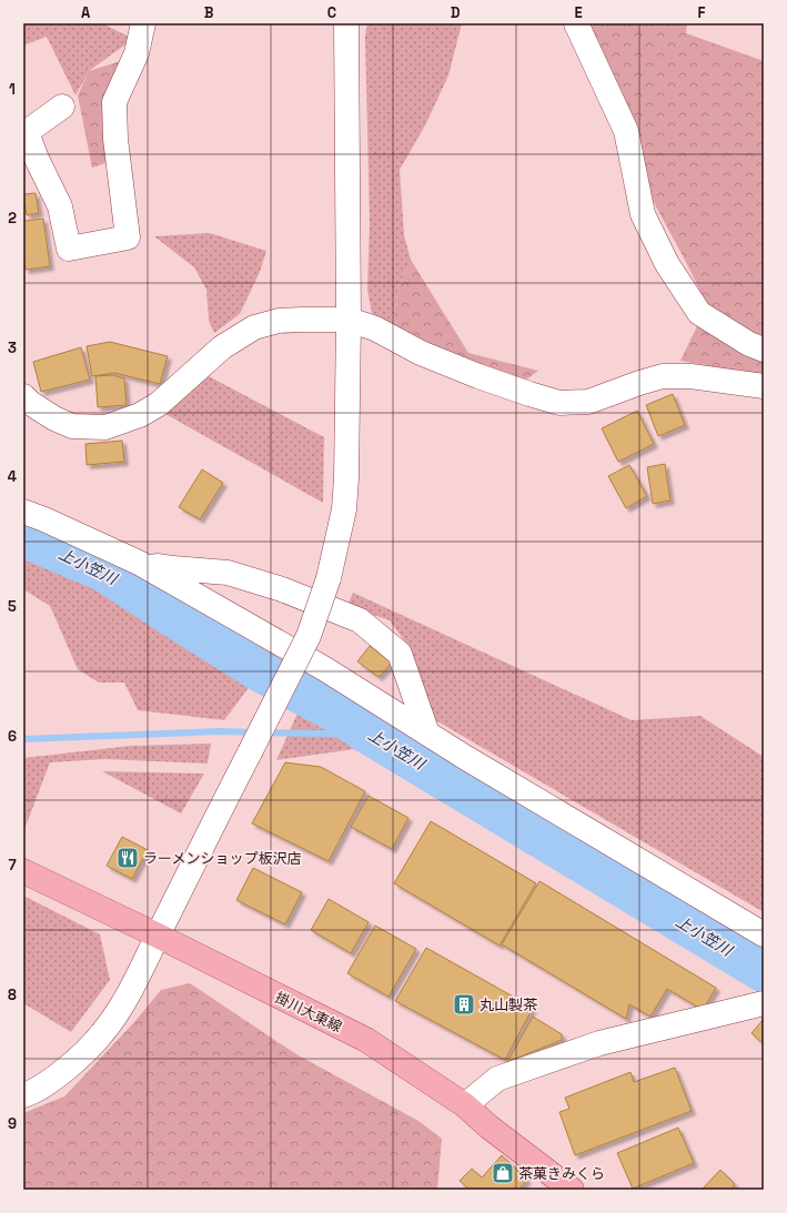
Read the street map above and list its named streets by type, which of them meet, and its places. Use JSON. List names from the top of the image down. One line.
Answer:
{"streets":{"main road":["掛川大東線"]},"water":["上小笠川"],"places":{"restaurant":["ラーメンショップ板沢店"],"building":["丸山製茶"],"shop":["茶菓きみくら"]},"grid":{"columns":["A","B","C","D","E","F"],"rows":["1","2","3","4","5","6","7","8","9"]}}
